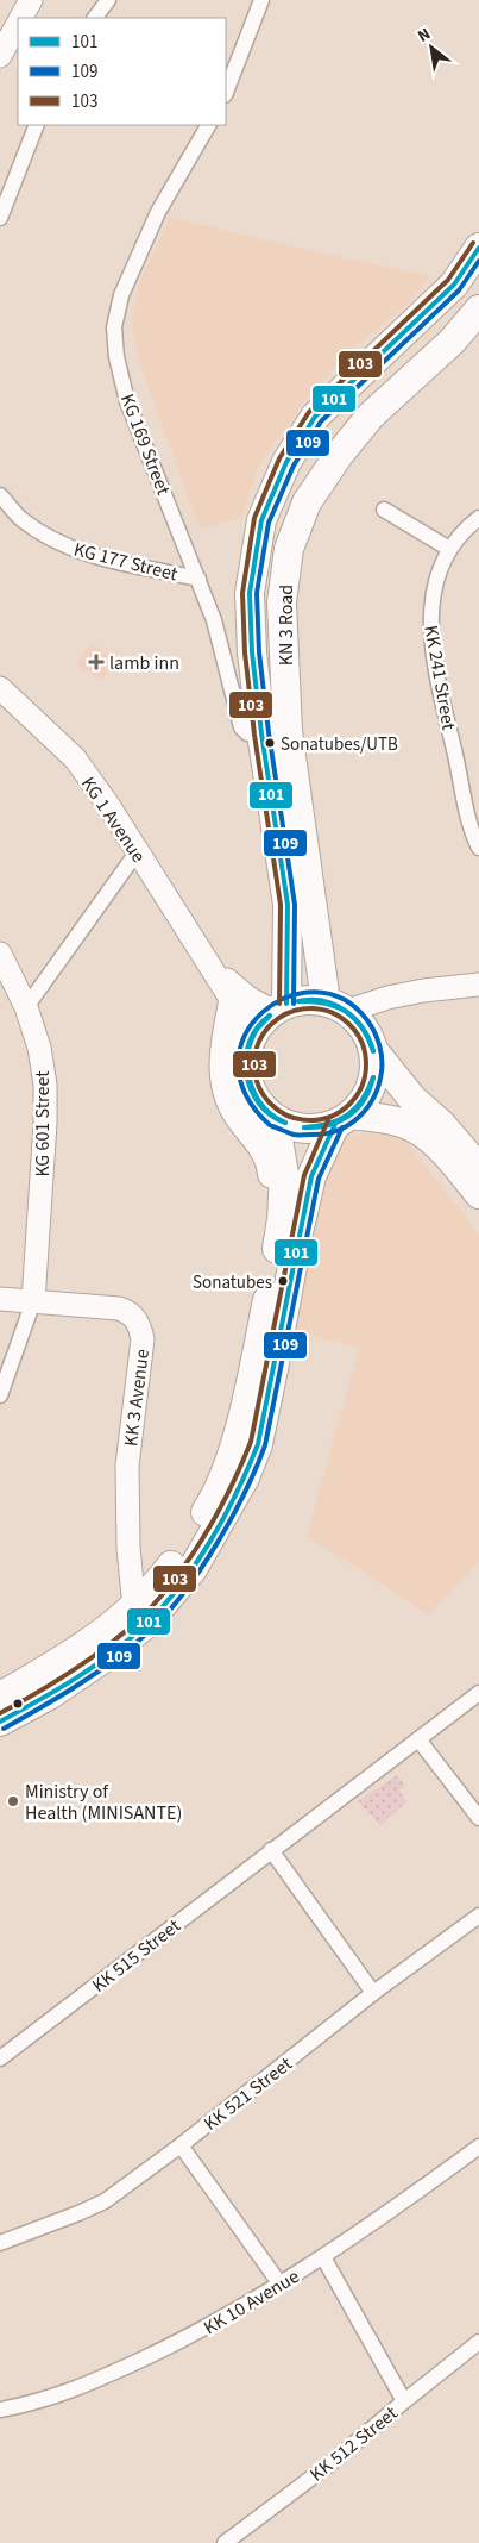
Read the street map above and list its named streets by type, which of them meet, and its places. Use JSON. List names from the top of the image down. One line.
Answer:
{"streets":{"highway":["KN 3 Road"],"main road":["KG 1 Avenue","KG 601 Street","KK 3 Avenue"],"street":["KG 169 Street","KG 177 Street","KK 241 Street","KK 515 Street","KK 521 Street","KK 10 Avenue","KK 512 Street"]},"crossings":[["KG 169 Street","KG 177 Street"],["KG 169 Street","KN 3 Road"],["KG 601 Street","KK 3 Avenue"]],"places":{"health":["lamb inn"],"other":["Sonatubes/UTB","Sonatubes","Ministry of Health (MINISANTE)"]},"lines":["transit line 103","transit line 101","transit line 109"],"legend":["101","109","103"],"north":"top left"}
